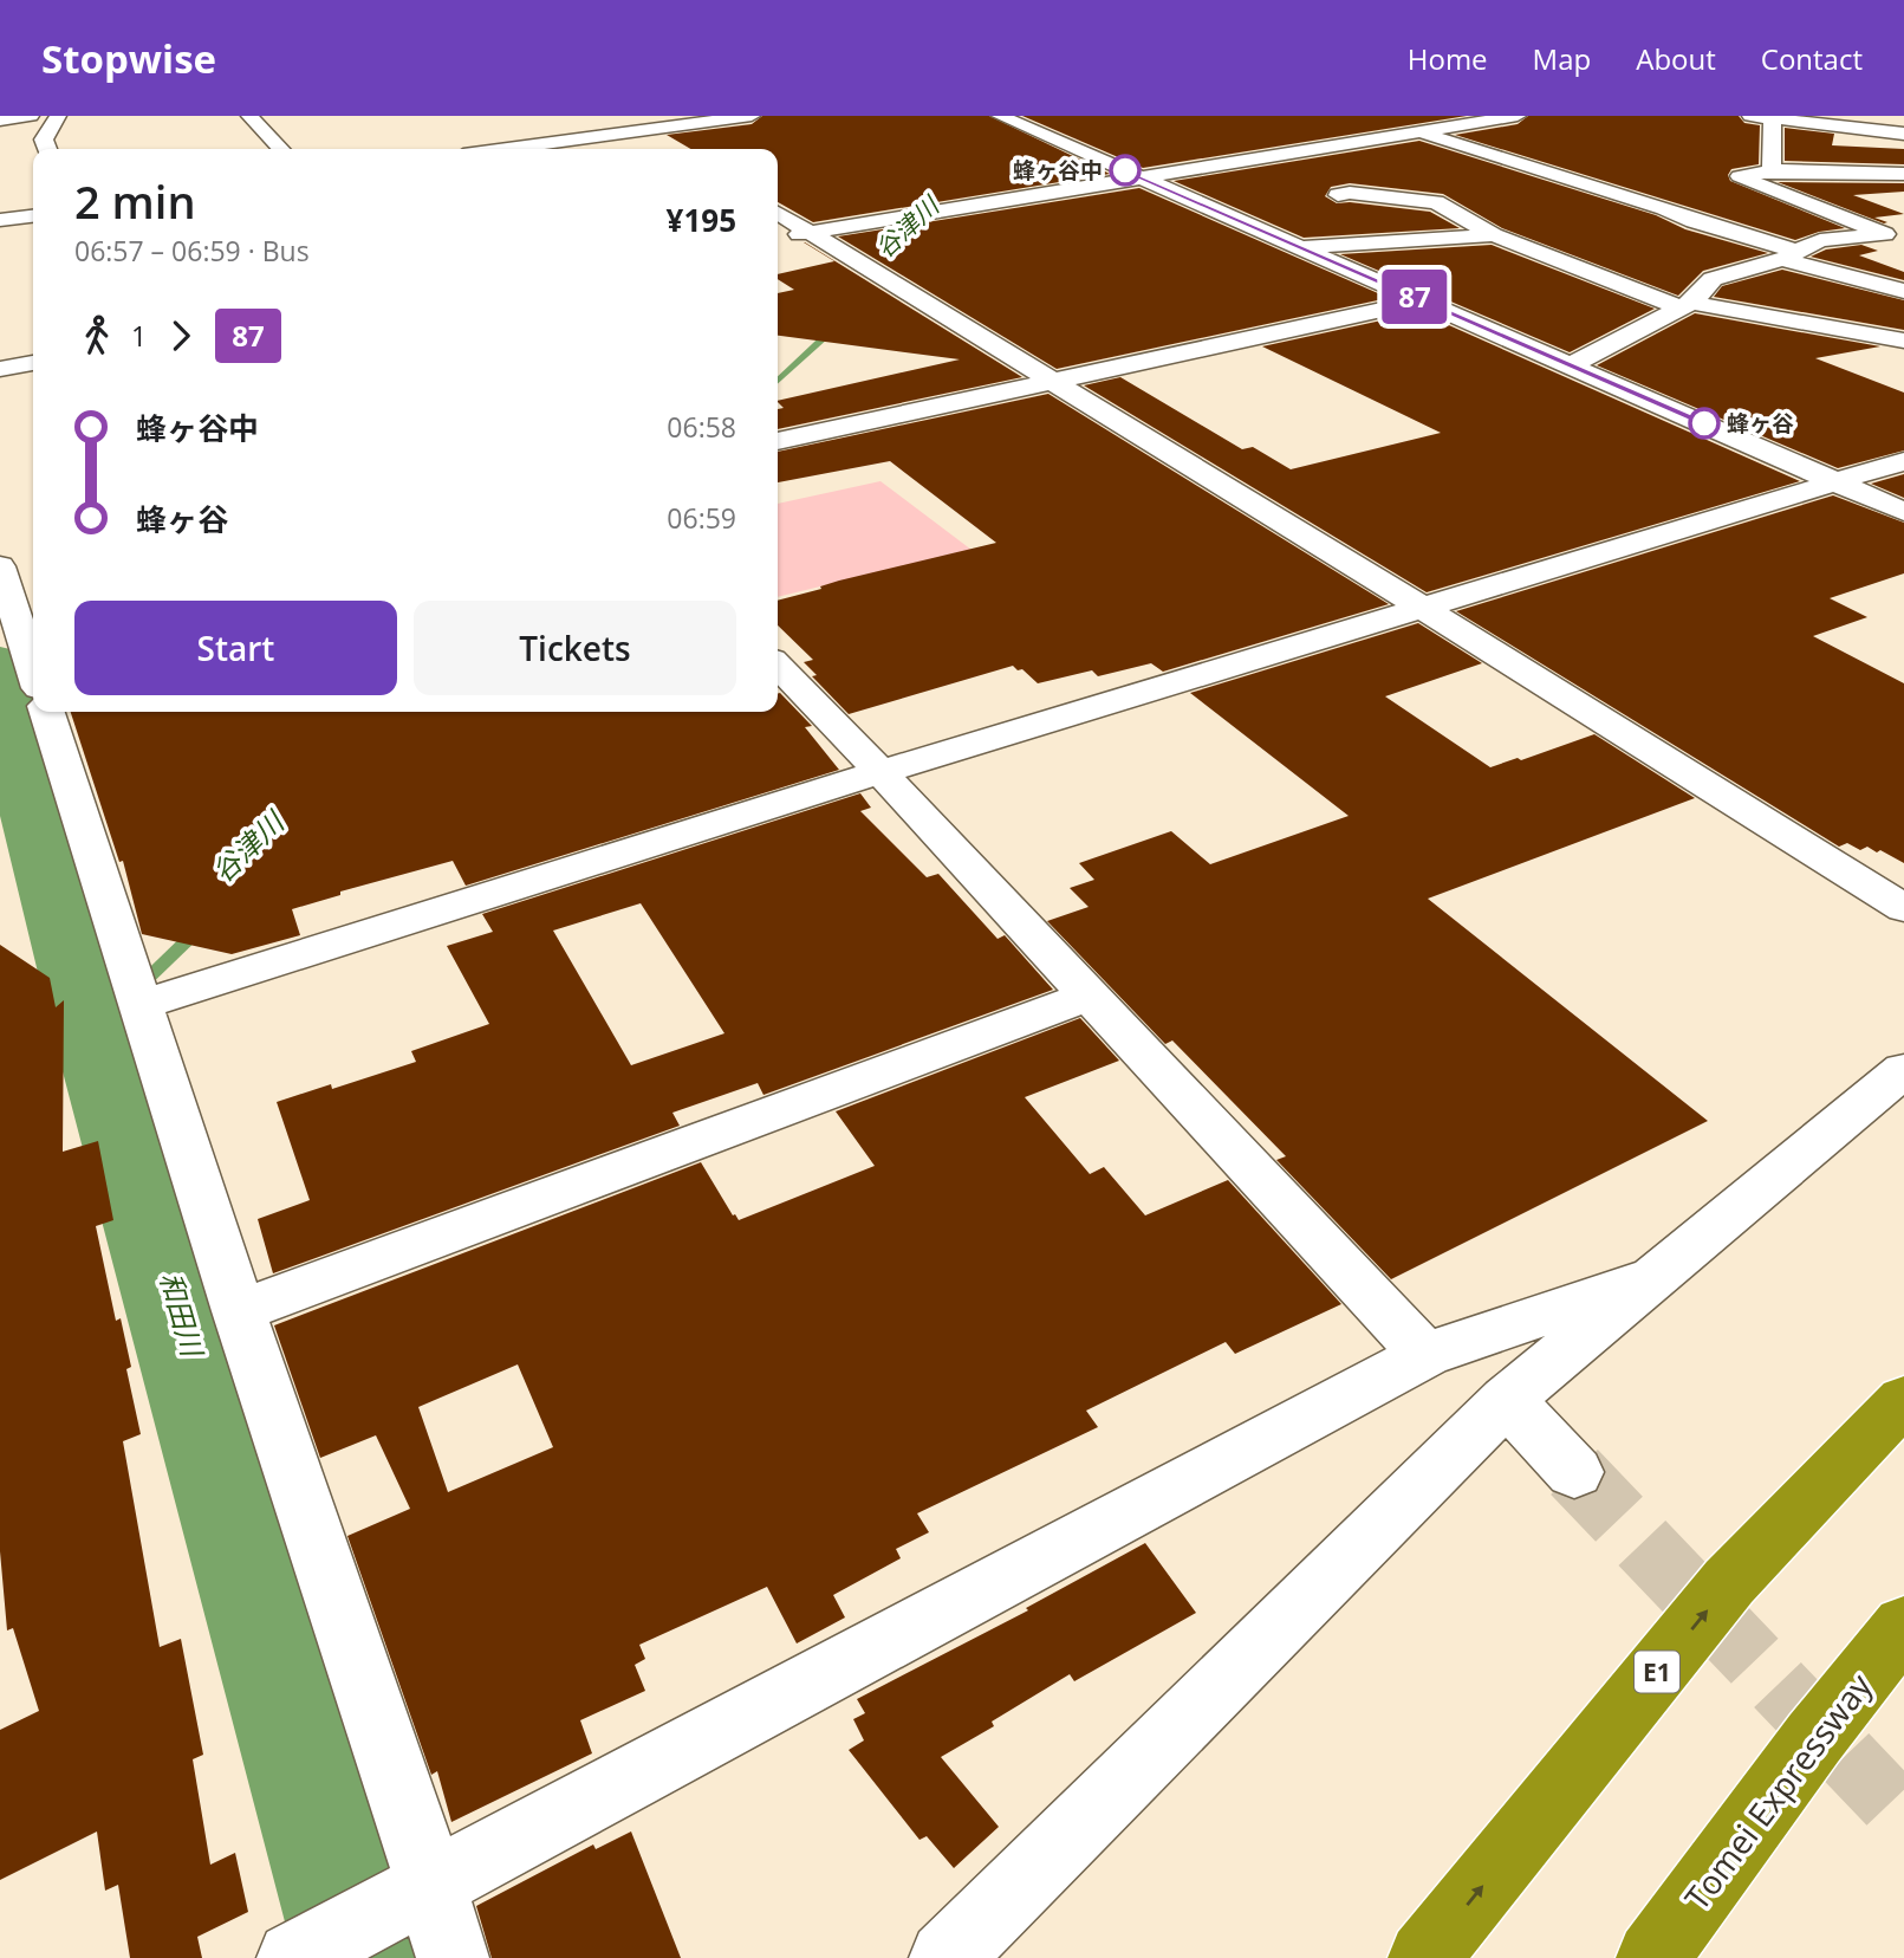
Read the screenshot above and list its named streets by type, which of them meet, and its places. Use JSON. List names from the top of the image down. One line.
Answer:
{"streets":{"highway":["E1","Tomei Expressway"]},"water":["谷津川","和田川"],"places":["蜂ヶ谷中","蜂ヶ谷"],"lines":["bus line 87"],"page":{"header":"Stopwise","nav":["Home","Map","About","Contact"],"on_map":"87","heading":["2 min","06:57 – 06:59 · Bus","¥195"],"legs":["1","87"],"list":[{"name":"蜂ヶ谷中","value":"06:58"},{"name":"蜂ヶ谷","value":"06:59"}],"buttons":["Start","Tickets"]}}
